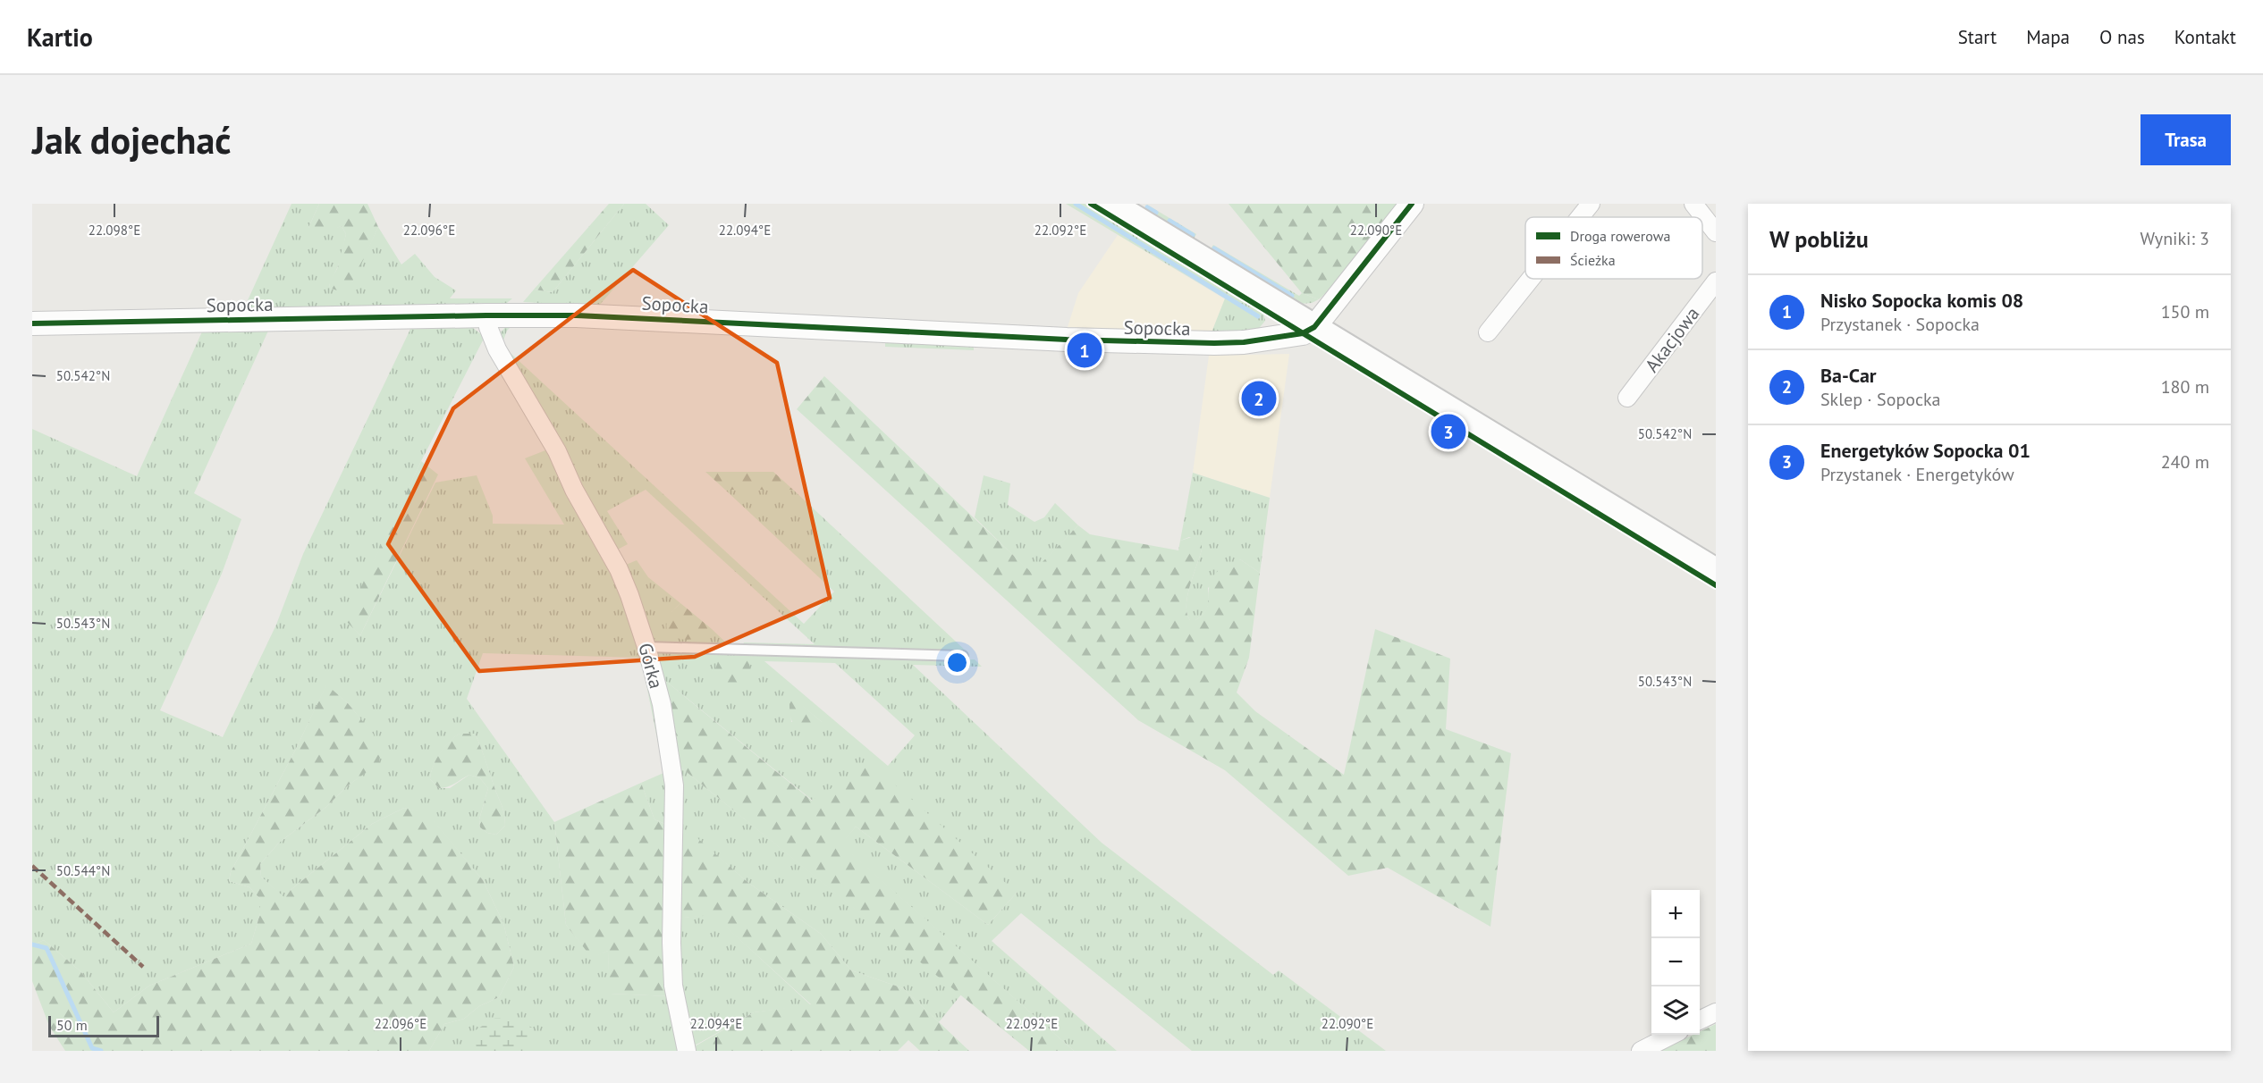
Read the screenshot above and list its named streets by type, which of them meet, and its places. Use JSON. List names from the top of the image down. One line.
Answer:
{"streets":{"street":["Sopocka","Akacjowa","Górka"]},"crossings":[["Sopocka","Górka"]],"legend":["Droga rowerowa","Ścieżka"],"scale_bar":"50 m","page":{"header":"Kartio","nav":["Start","Mapa","O nas","Kontakt"],"buttons":"Trasa","title":"Jak dojechać","heading":["W pobliżu","Wyniki: 3"],"list":[{"mark":"1","name":"Nisko Sopocka komis 08","note":"Przystanek · Sopocka","value":"150 m"},{"mark":"2","name":"Ba-Car","note":"Sklep · Sopocka","value":"180 m"},{"mark":"3","name":"Energetyków Sopocka 01","note":"Przystanek · Energetyków","value":"240 m"}],"pins":["1","2","3"],"map_buttons":["+","−"],"scale":"50 m"},"coordinates":["22.098°E","22.096°E","22.094°E","22.092°E","22.090°E","50.542°N","50.543°N","50.544°N"]}
